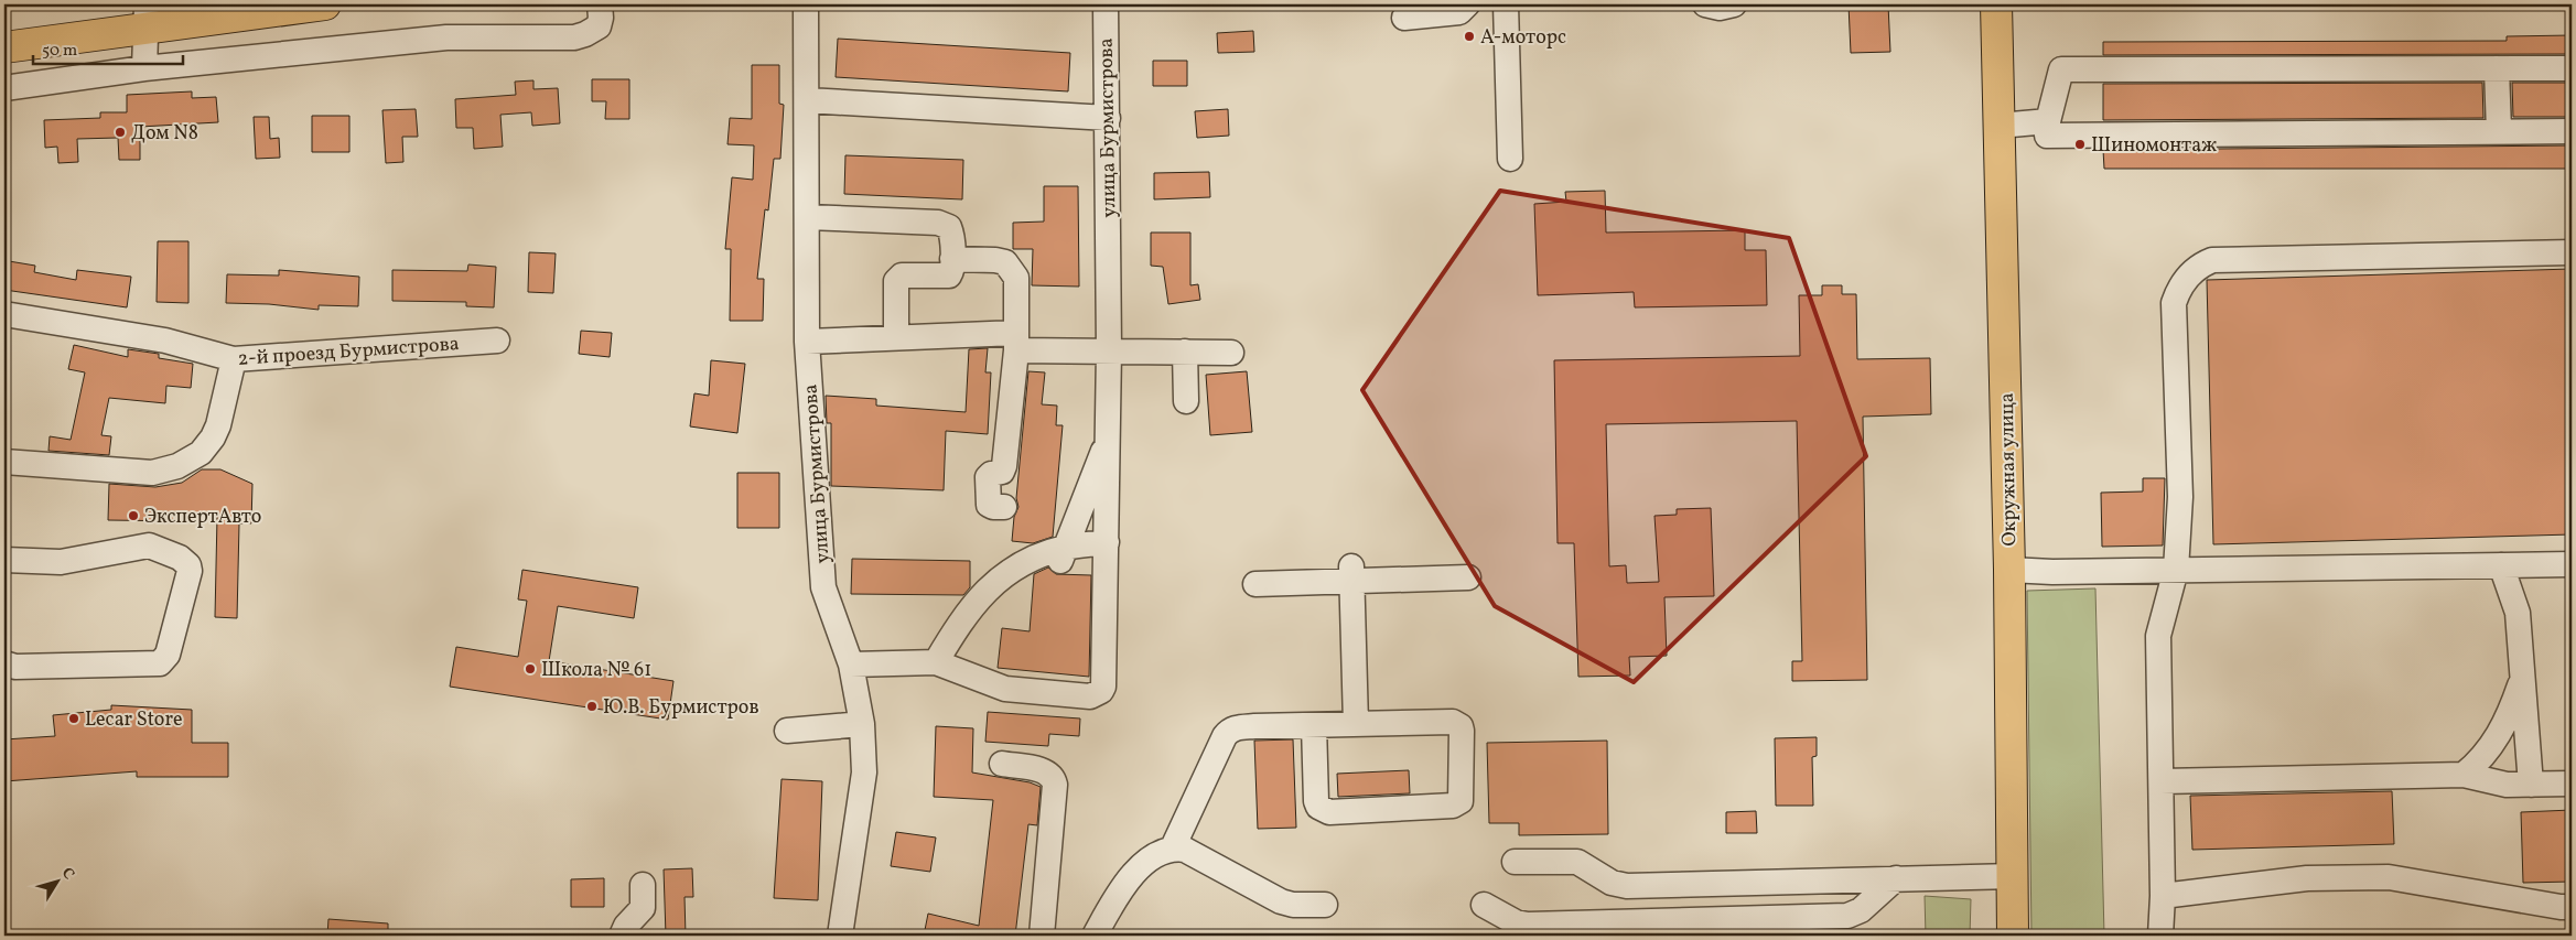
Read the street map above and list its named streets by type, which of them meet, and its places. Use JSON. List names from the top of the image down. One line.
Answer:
{"streets":{"main road":["Окружная улица"],"street":["улица Бурмистрова","2-й проезд Бурмистрова"]},"places":["А-моторс","Дом N8","Шиномонтаж","ЭкспертАвто","Школа № 61","Ю.В. Бурмистров","Lecar Store"],"scale_bar":"50 m","north":"top right"}
